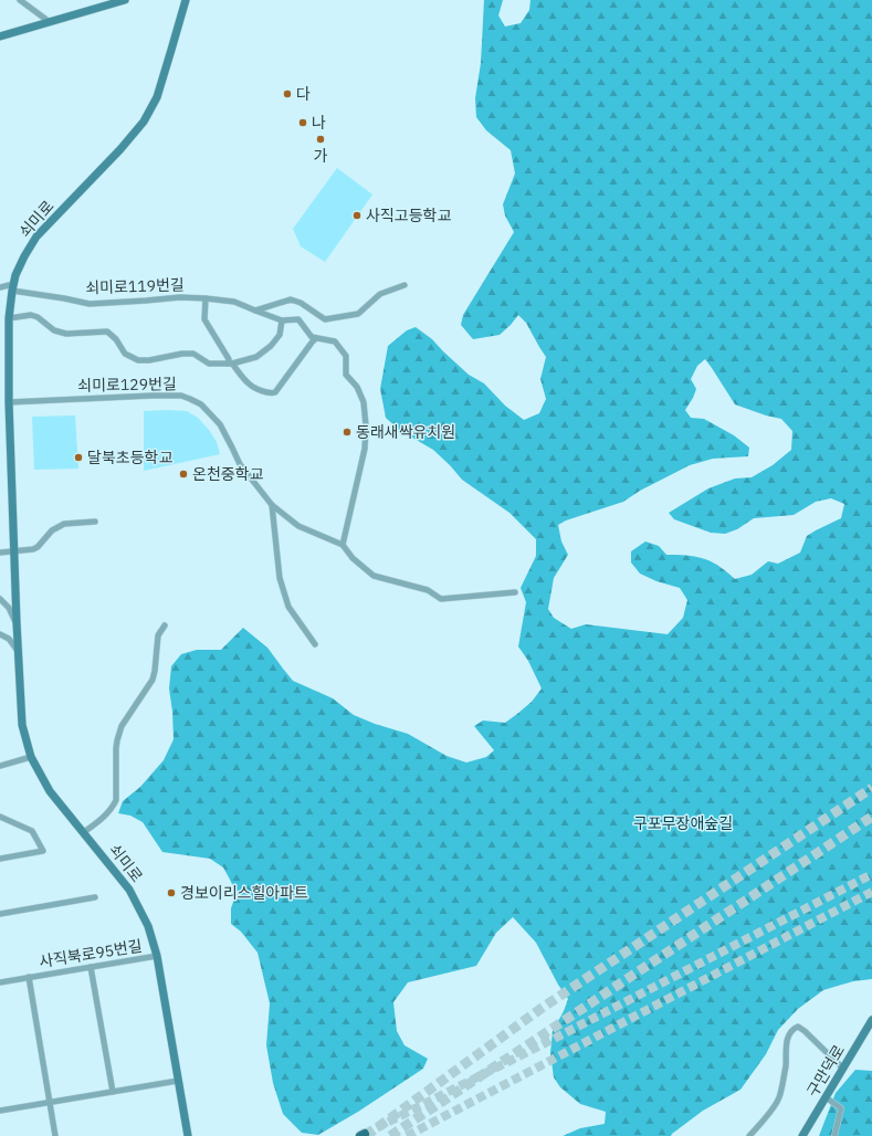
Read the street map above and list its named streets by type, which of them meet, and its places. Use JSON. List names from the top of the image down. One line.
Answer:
{"streets":{"main road":["쇠미로","구만덕로"],"street":["쇠미로119번길","쇠미로129번길","사직북로95번길"]},"crossings":[["쇠미로","쇠미로119번길"],["쇠미로","쇠미로129번길"],["쇠미로","사직북로95번길"]],"parks":["구포무장애숲길"],"places":["다","나","가","사직고등학교","동래새싹유치원","달북초등학교","온천중학교","경보이리스힐아파트"]}
